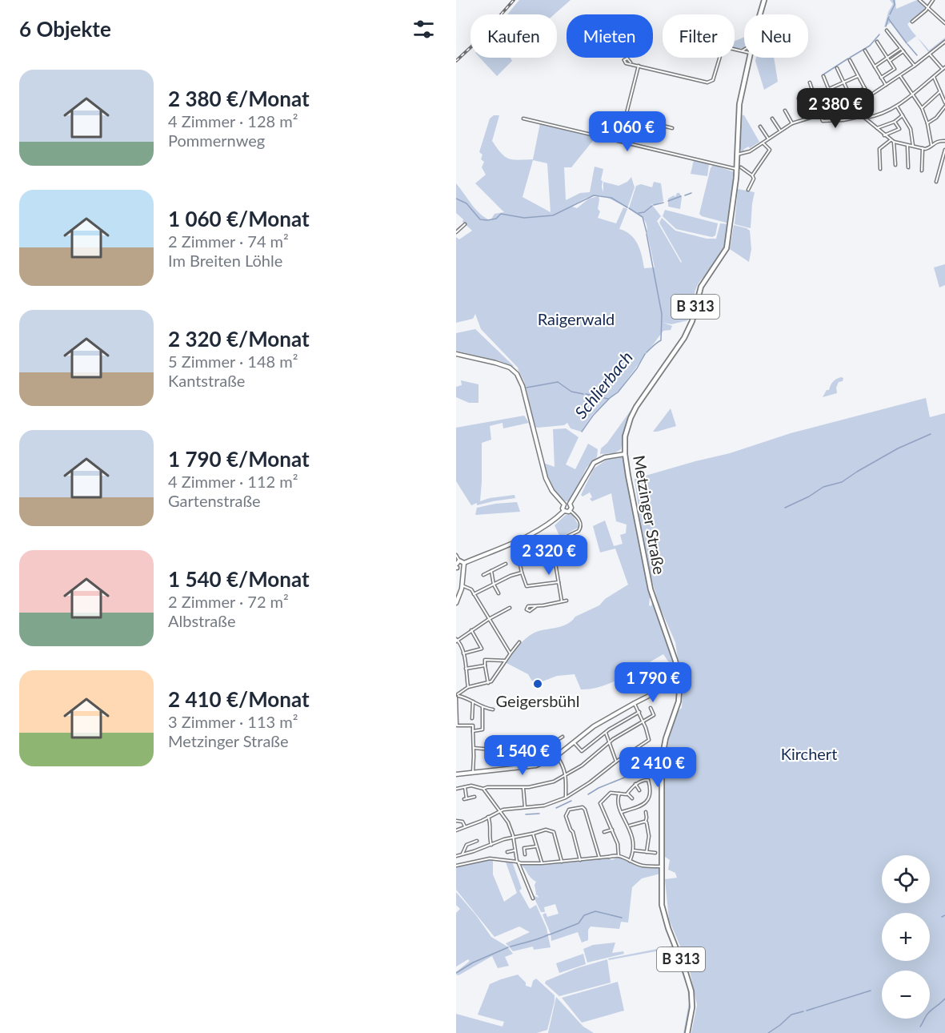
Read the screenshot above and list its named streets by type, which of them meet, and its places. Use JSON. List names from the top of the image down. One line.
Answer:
{"streets":{"main road":["B 313","Metzinger Straße"]},"crossings":[["B 313","Metzinger Straße"]],"water":["Schlierbach"],"parks":["Raigerwald","Kirchert"],"places":["Geigersbühl"],"page":{"heading":"6 Objekte","chip":["Kaufen","Mieten","Filter","Neu"],"list":[{"name":"2 380 €/Monat","note":"4 Zimmer · 128 m² · Pommernweg"},{"name":"1 060 €/Monat","note":"2 Zimmer · 74 m² · Im Breiten Löhle"},{"name":"2 320 €/Monat","note":"5 Zimmer · 148 m² · Kantstraße"},{"name":"1 790 €/Monat","note":"4 Zimmer · 112 m² · Gartenstraße"},{"name":"1 540 €/Monat","note":"2 Zimmer · 72 m² · Albstraße"},{"name":"2 410 €/Monat","note":"3 Zimmer · 113 m² · Metzinger Straße"}],"price":["2 380 €","1 060 €","2 320 €","1 790 €","1 540 €","2 410 €"],"map_buttons":["+","−"]}}
